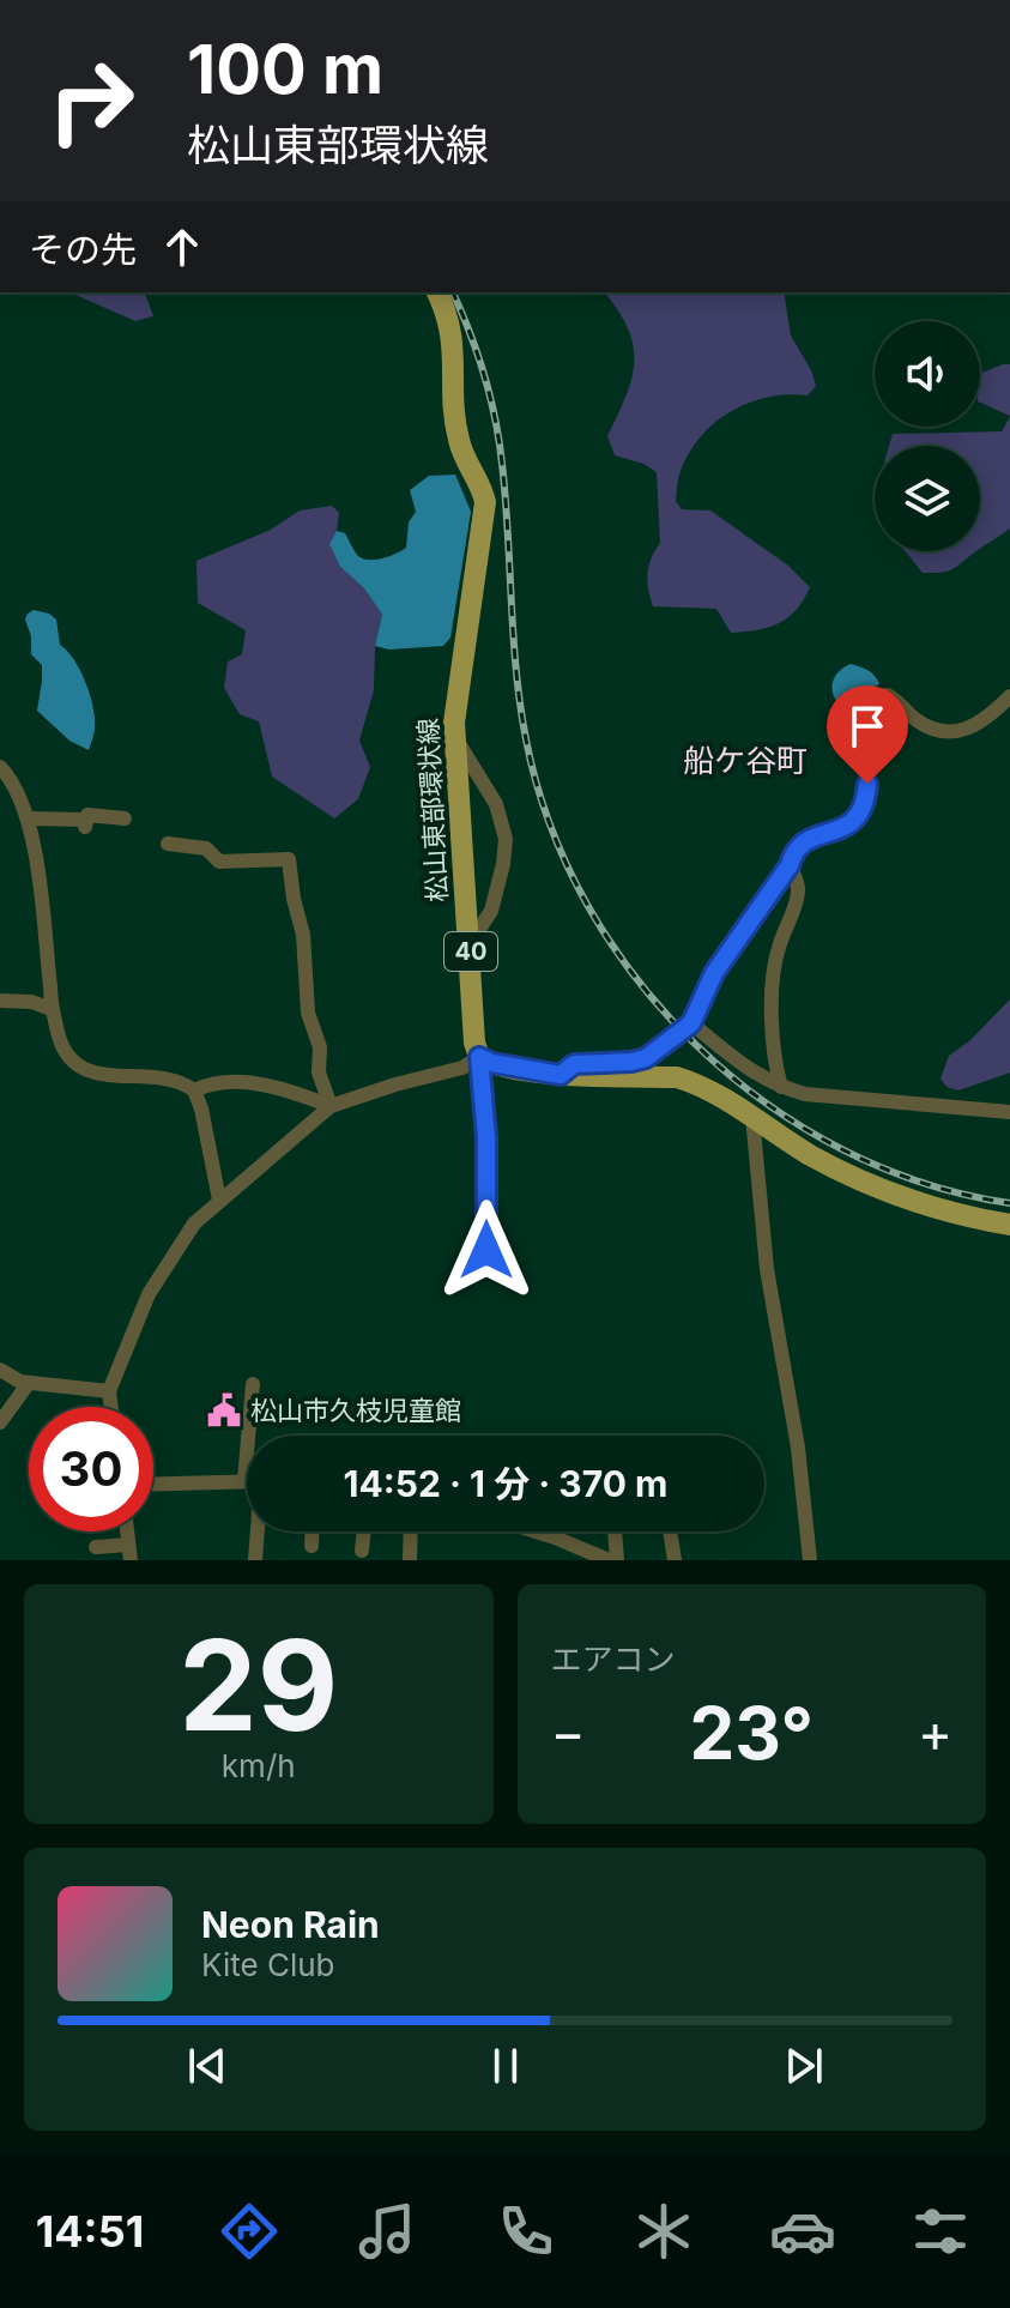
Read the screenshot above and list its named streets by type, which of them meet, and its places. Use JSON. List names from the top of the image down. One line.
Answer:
{"streets":{"main road":["松山東部環状線","40"]},"districts":["船ケ谷町"],"places":{"public building":["松山市久枝児童館"]},"page":{"turn":["100 m","松山東部環状線"],"then":"その先","limit":"30","trip":"14:52 · 1 分 · 370 m","tile":[["29","km/h"],"エアコン"],"heat":["−","23°","+"],"song":["Neon Rain","Kite Club"],"tabs":"14:51"}}
